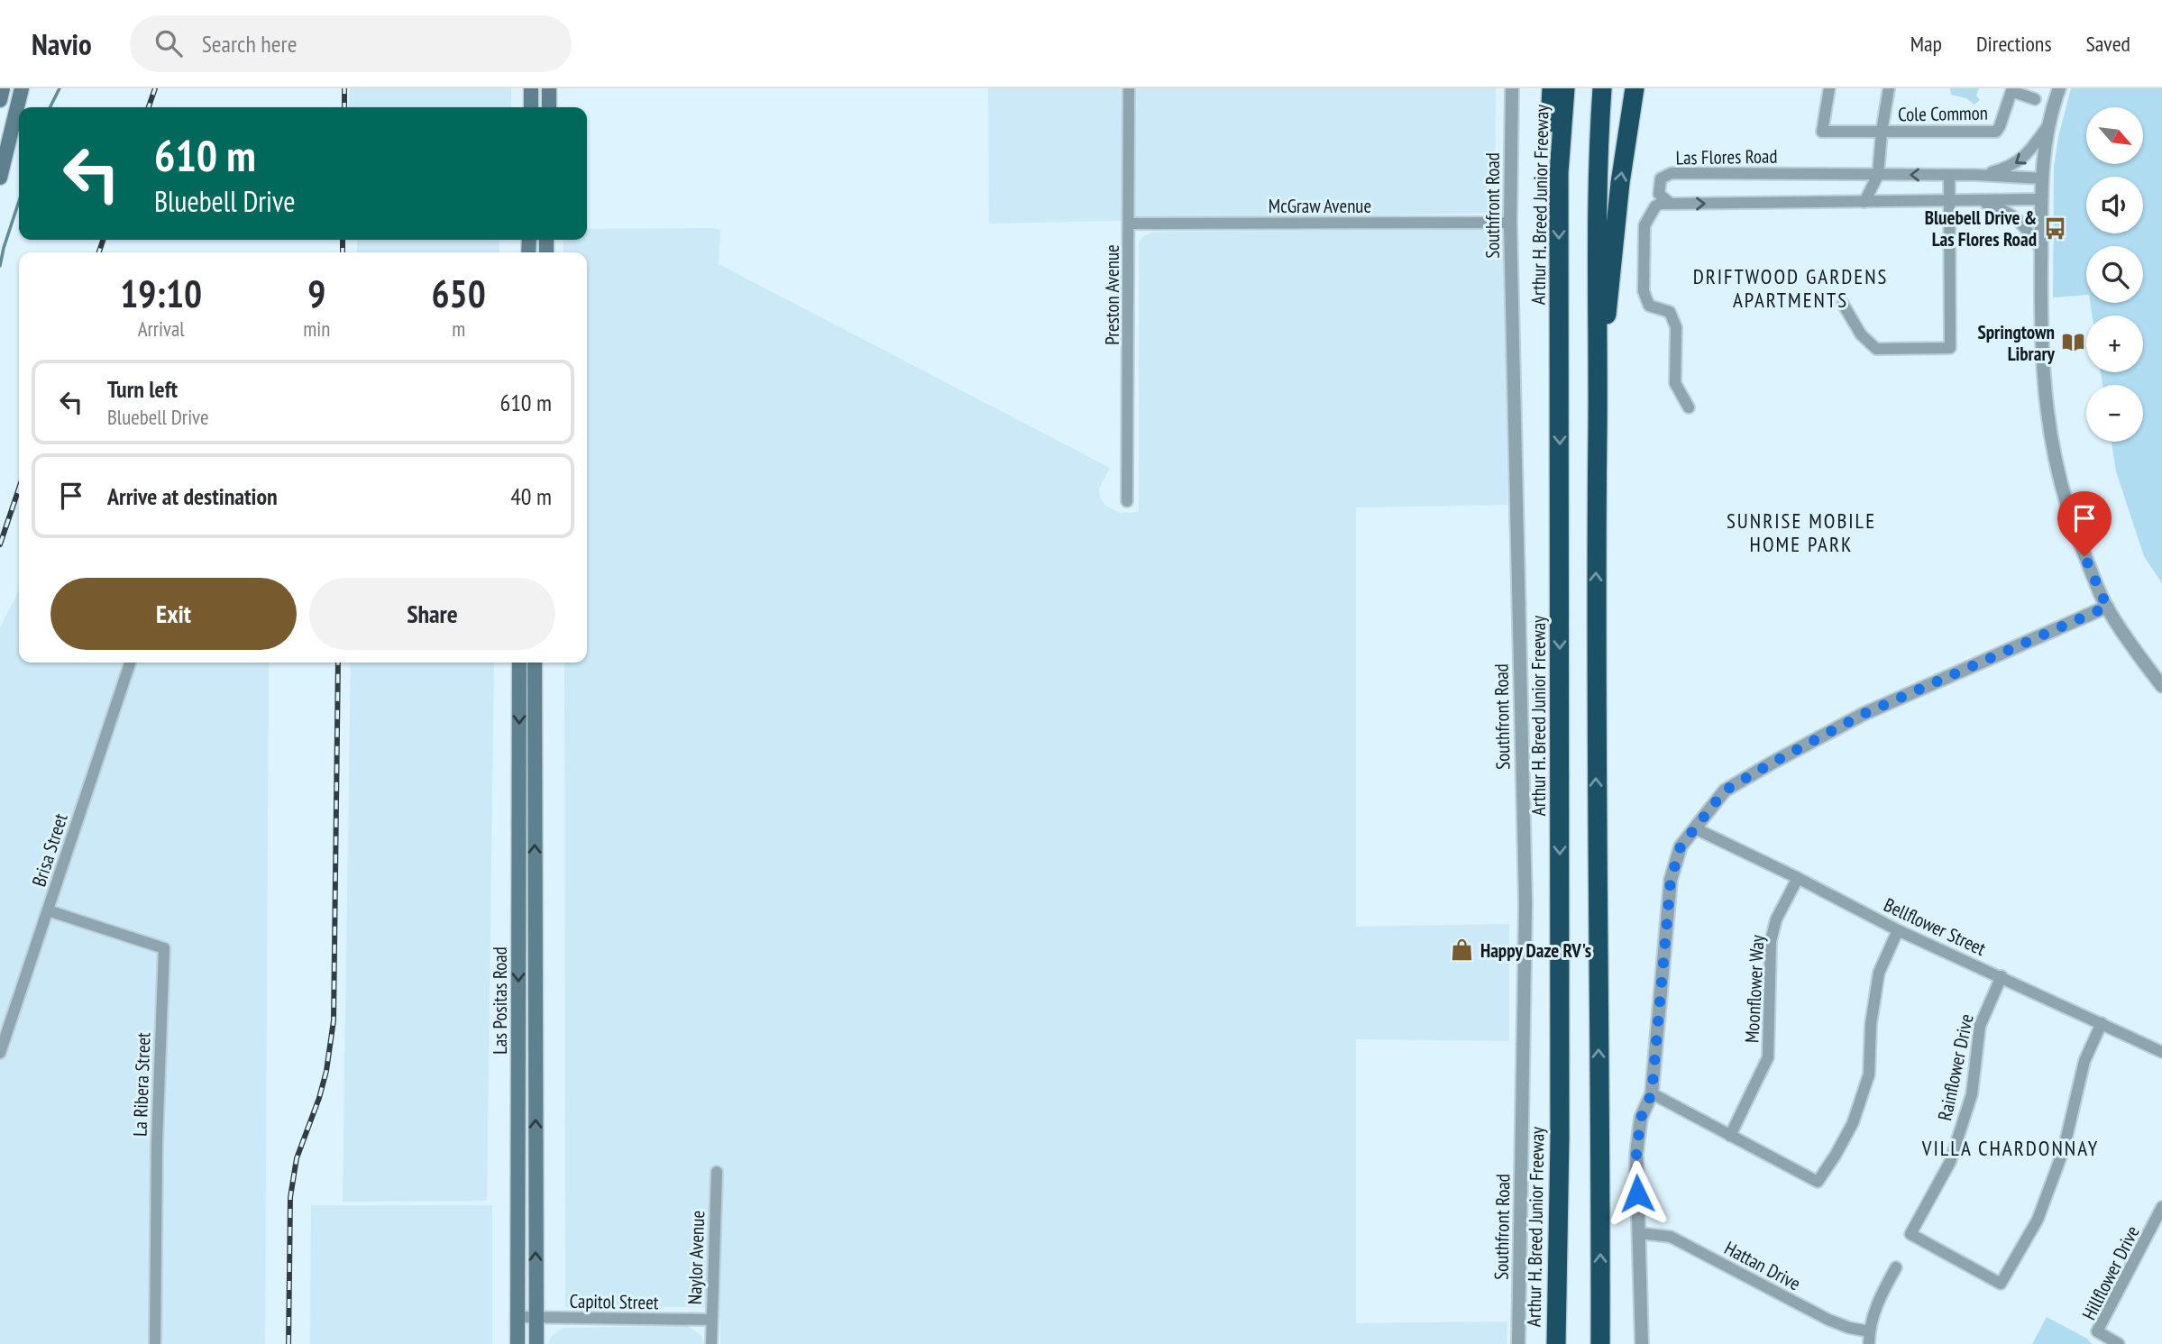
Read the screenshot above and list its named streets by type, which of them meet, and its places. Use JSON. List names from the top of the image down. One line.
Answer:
{"streets":{"highway":["Arthur H. Breed Junior Freeway"],"main road":["Las Positas Road"],"street":["Cole Common","Las Flores Road","McGraw Avenue","Southfront Road","Preston Avenue","Brisa Street","Bellflower Street","Moonflower Way","Rainflower Drive","La Ribera Street","Naylor Avenue","Hattan Drive","Hillflower Drive","Capitol Street"]},"crossings":[["McGraw Avenue","Southfront Road"],["McGraw Avenue","Preston Avenue"],["Brisa Street","La Ribera Street"],["Bellflower Street","Moonflower Way"],["Bellflower Street","Rainflower Drive"],["Las Positas Road","Capitol Street"],["Naylor Avenue","Capitol Street"]],"districts":["DRIFTWOOD GARDENS APARTMENTS","SUNRISE MOBILE HOME PARK","VILLA CHARDONNAY"],"places":{"bus stop":["Bluebell Drive & Las Flores Road"],"library":["Springtown Library"],"shop":["Happy Daze RV's"]},"north":"bottom right","page":{"header":"Navio","search":"Search here","nav":["Map","Directions","Saved"],"map_buttons":["+","−"],"turn":["610 m","Bluebell Drive"],"eta":["19:10","Arrival","9","min","650","m"],"list":[{"name":"Turn left","note":"Bluebell Drive","value":"610 m"},{"name":"Arrive at destination","value":"40 m"}],"buttons":["Exit","Share"]}}
